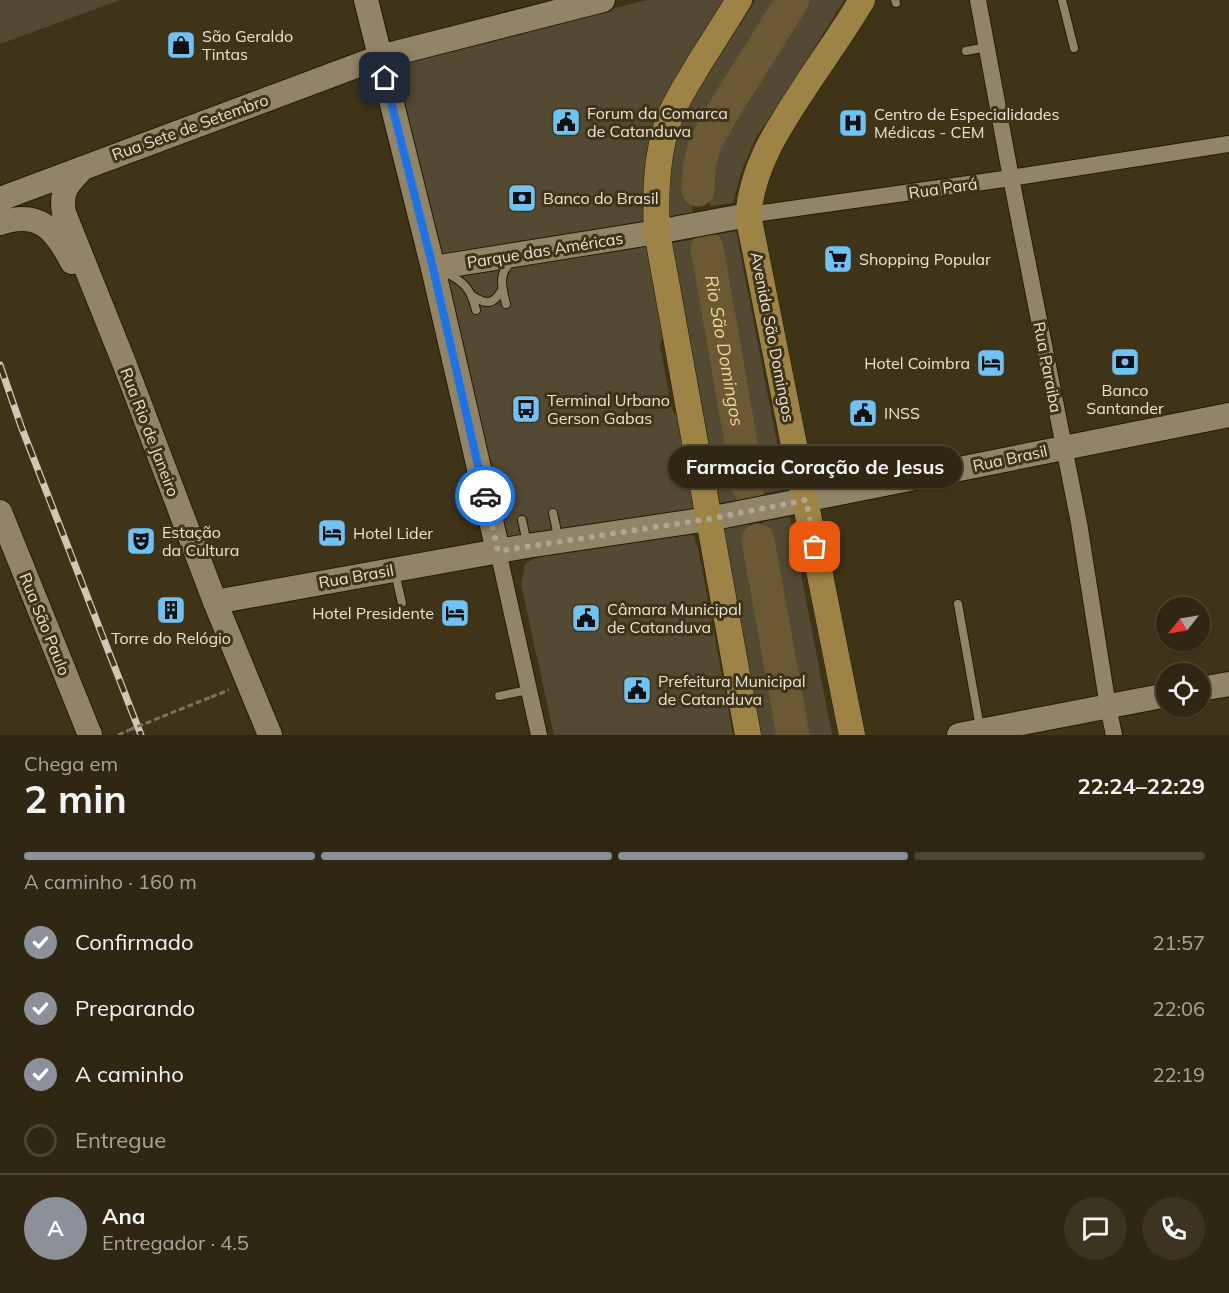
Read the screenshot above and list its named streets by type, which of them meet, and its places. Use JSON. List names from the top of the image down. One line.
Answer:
{"streets":{"main road":["Avenida São Domingos"],"street":["Rua Sete de Setembro","Rua Pará","Parque das Américas","Rua Paraiba","Rua Rio de Janeiro","Rua Brasil","Rua São Paulo"]},"crossings":[["Rua Sete de Setembro","Rua Rio de Janeiro"],["Rua Pará","Parque das Américas"],["Rua Pará","Avenida São Domingos"],["Rua Pará","Rua Paraiba"],["Avenida São Domingos","Rua Brasil"],["Rua Paraiba","Rua Brasil"],["Rua Rio de Janeiro","Rua Brasil"]],"water":["Rio São Domingos"],"places":{"shop":["São Geraldo Tintas"],"public building":["Forum da Comarca de Catanduva","INSS","Câmara Municipal de Catanduva","Prefeitura Municipal de Catanduva"],"hospital":["Centro de Especialidades Médicas - CEM"],"bank":["Banco do Brasil","Banco Santander"],"supermarket":["Shopping Popular"],"hotel":["Hotel Coimbra","Hotel Lider","Hotel Presidente"],"bus stop":["Terminal Urbano Gerson Gabas"],"theatre":["Estação da Cultura"],"other":["Farmacia Coração de Jesus"],"building":["Torre do Relógio"]},"north":"bottom left","page":{"bubble":"Farmacia Coração de Jesus","heading":["2 min","Chega em","22:24–22:29"],"panel":["Ana","Entregador · 4.5"],"bar":"A caminho · 160 m","list":[["Confirmado","21:57"],["Preparando","22:06"],["A caminho","22:19"],"Entregue"],"round":"A"}}
